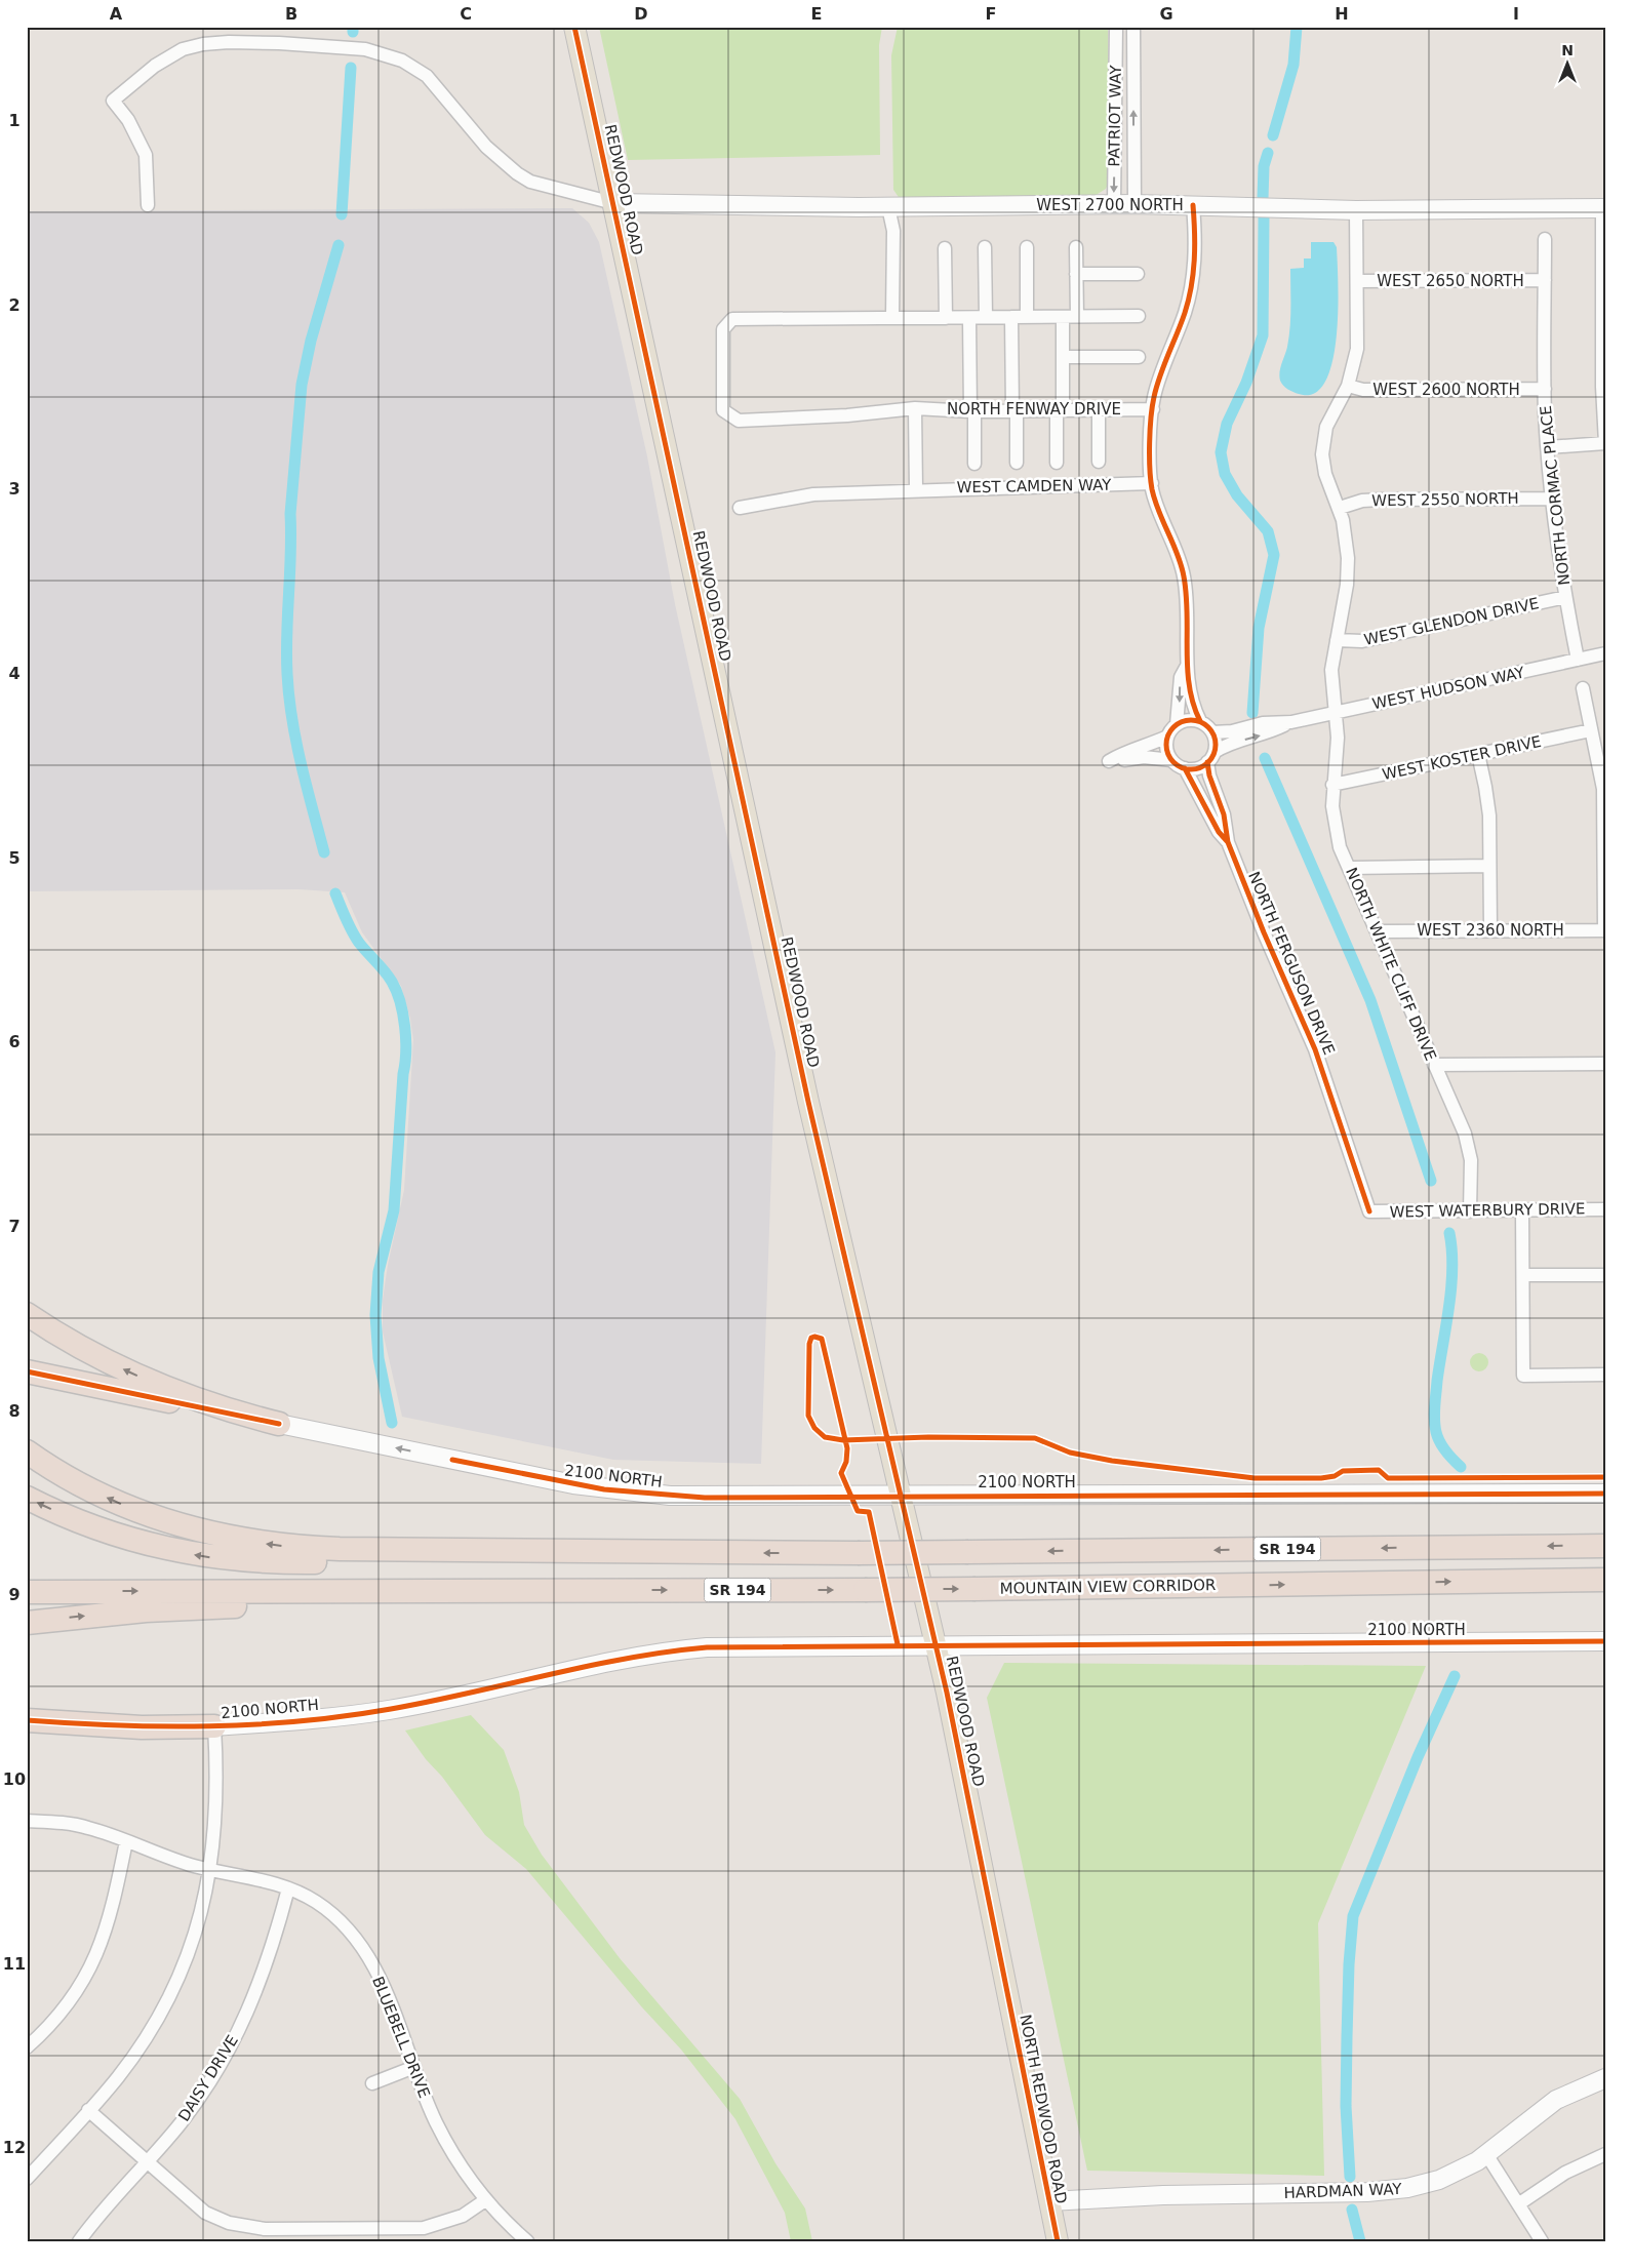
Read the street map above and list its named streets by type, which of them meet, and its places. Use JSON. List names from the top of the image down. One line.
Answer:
{"streets":{"highway":["SR 194","MOUNTAIN VIEW CORRIDOR"],"main road":["REDWOOD ROAD","WEST 2700 NORTH","2100 NORTH","NORTH REDWOOD ROAD","HARDMAN WAY"],"street":["PATRIOT WAY","WEST 2650 NORTH","WEST 2600 NORTH","NORTH FENWAY DRIVE","WEST CAMDEN WAY","NORTH CORMAC PLACE","WEST 2550 NORTH","WEST GLENDON DRIVE","WEST HUDSON WAY","WEST KOSTER DRIVE","WEST 2360 NORTH","NORTH FERGUSON DRIVE","NORTH WHITE CLIFF DRIVE","WEST WATERBURY DRIVE","BLUEBELL DRIVE","DAISY DRIVE"]},"crossings":[["PATRIOT WAY","WEST 2700 NORTH"],["REDWOOD ROAD","WEST 2700 NORTH"],["REDWOOD ROAD","2100 NORTH"],["REDWOOD ROAD","NORTH REDWOOD ROAD"],["WEST 2700 NORTH","NORTH WHITE CLIFF DRIVE"],["WEST 2650 NORTH","NORTH CORMAC PLACE"],["WEST 2650 NORTH","NORTH WHITE CLIFF DRIVE"],["WEST 2600 NORTH","NORTH CORMAC PLACE"],["WEST 2600 NORTH","NORTH WHITE CLIFF DRIVE"],["NORTH CORMAC PLACE","WEST 2550 NORTH"],["NORTH CORMAC PLACE","WEST GLENDON DRIVE"],["NORTH CORMAC PLACE","WEST HUDSON WAY"],["WEST 2550 NORTH","NORTH WHITE CLIFF DRIVE"],["WEST GLENDON DRIVE","NORTH WHITE CLIFF DRIVE"],["WEST HUDSON WAY","NORTH FERGUSON DRIVE"],["WEST HUDSON WAY","NORTH WHITE CLIFF DRIVE"],["WEST KOSTER DRIVE","NORTH WHITE CLIFF DRIVE"],["WEST 2360 NORTH","NORTH WHITE CLIFF DRIVE"],["NORTH FERGUSON DRIVE","WEST WATERBURY DRIVE"],["NORTH WHITE CLIFF DRIVE","WEST WATERBURY DRIVE"],["BLUEBELL DRIVE","DAISY DRIVE"],["NORTH REDWOOD ROAD","HARDMAN WAY"]],"north":"top","grid":{"columns":["A","B","C","D","E","F","G","H","I"],"rows":["1","2","3","4","5","6","7","8","9","10","11","12"]}}
